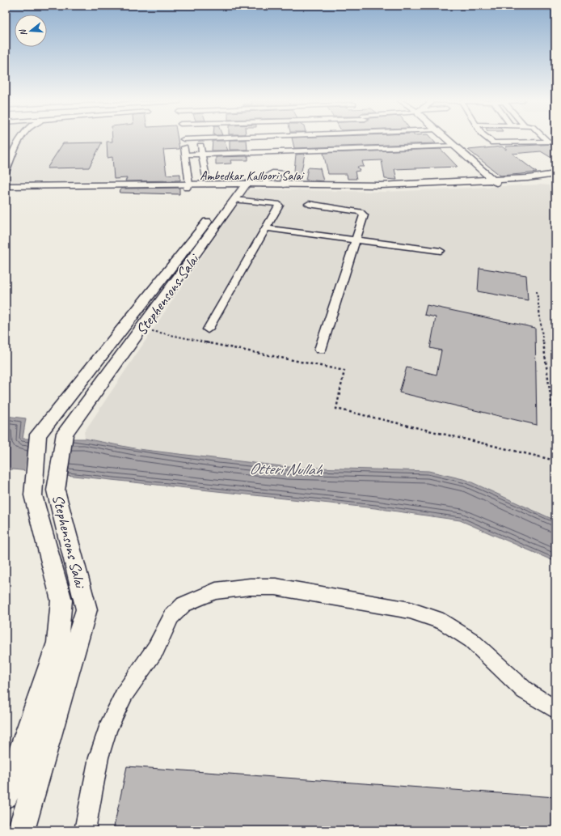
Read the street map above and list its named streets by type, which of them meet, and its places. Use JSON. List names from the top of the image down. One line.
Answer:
{"streets":{"main road":["Ambedkar Kalloori Salai","Stephensons Salai"]},"crossings":[["Ambedkar Kalloori Salai","Stephensons Salai"]],"water":["Otteri Nullah"],"north":"left"}
